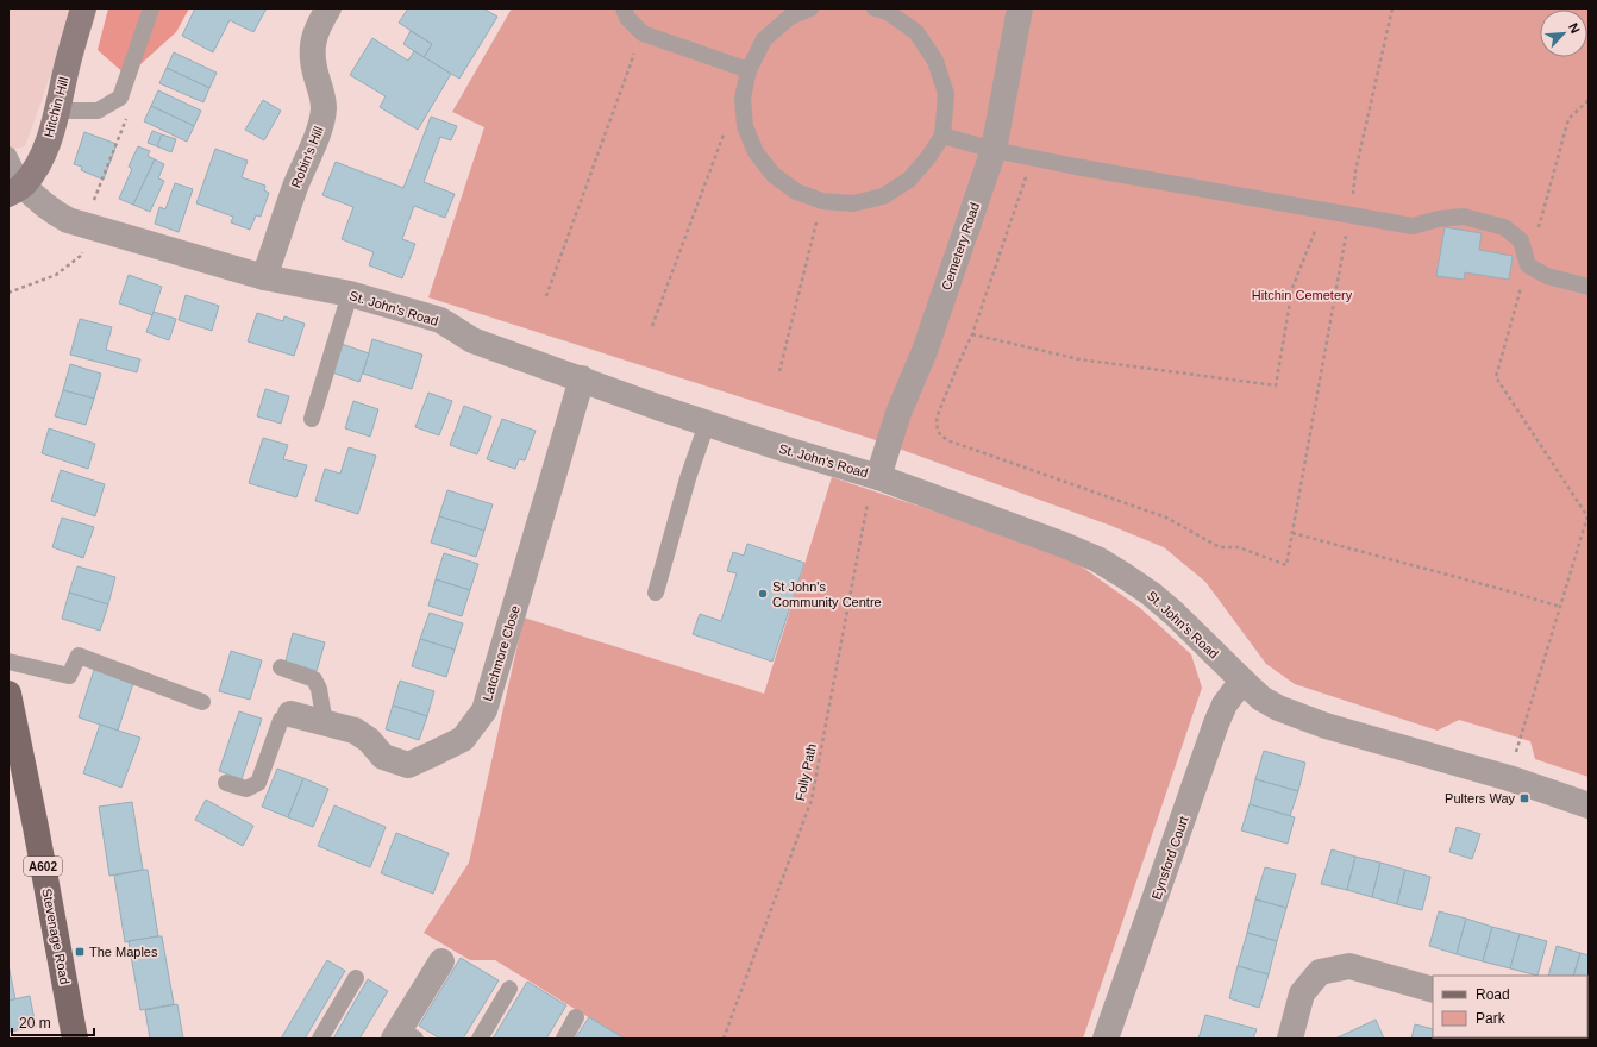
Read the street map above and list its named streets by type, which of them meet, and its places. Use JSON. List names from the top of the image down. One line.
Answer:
{"streets":{"main road":["Hitchin Hill","A602","Stevenage Road"],"street":["Robin's Hill","Cemetery Road","St. John's Road","Latchmore Close","Eynsford Court"],"path":["Folly Path"]},"crossings":[["Hitchin Hill","St. John's Road"],["Robin's Hill","St. John's Road"],["Cemetery Road","St. John's Road"],["Cemetery Road","Folly Path"],["St. John's Road","Latchmore Close"],["St. John's Road","Folly Path"],["St. John's Road","Eynsford Court"]],"parks":["Hitchin Cemetery"],"places":{"other":["St John's Community Centre"],"transit":["Pulters Way","The Maples"]},"legend":["Road","Park"],"scale_bar":"20 m","north":"top right"}
